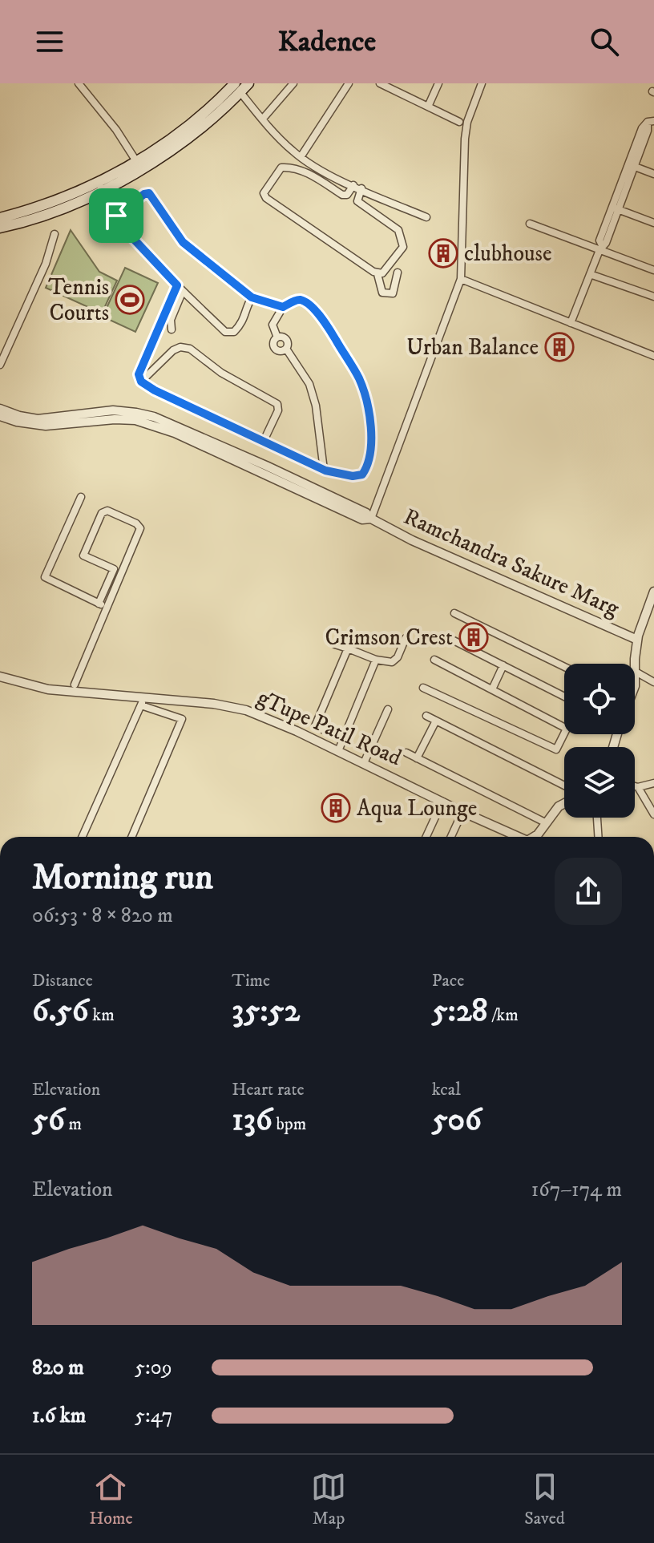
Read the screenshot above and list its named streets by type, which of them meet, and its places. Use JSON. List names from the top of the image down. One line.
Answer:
{"streets":{"street":["Ramchandra Sakure Marg","gTupe Patil Road"]},"places":{"building":["clubhouse","Urban Balance","Crimson Crest","Aqua Lounge"],"sports":["Tennis Courts"]},"page":{"header":"Kadence","heading":["Morning run","06:53 · 8 × 820 m"],"stats":[["Distance","6.56 km"],["Time","35:52"],["Pace","5:28 /km"],["Elevation","56 m"],["Heart rate","136 bpm"],["kcal","506"]],"chart":["Elevation","167–174 m"],"list":[{"name":"820 m","note":"5:09"},{"name":"1.6 km","note":"5:47"}],"tabs":["Home","Map","Saved"]}}
